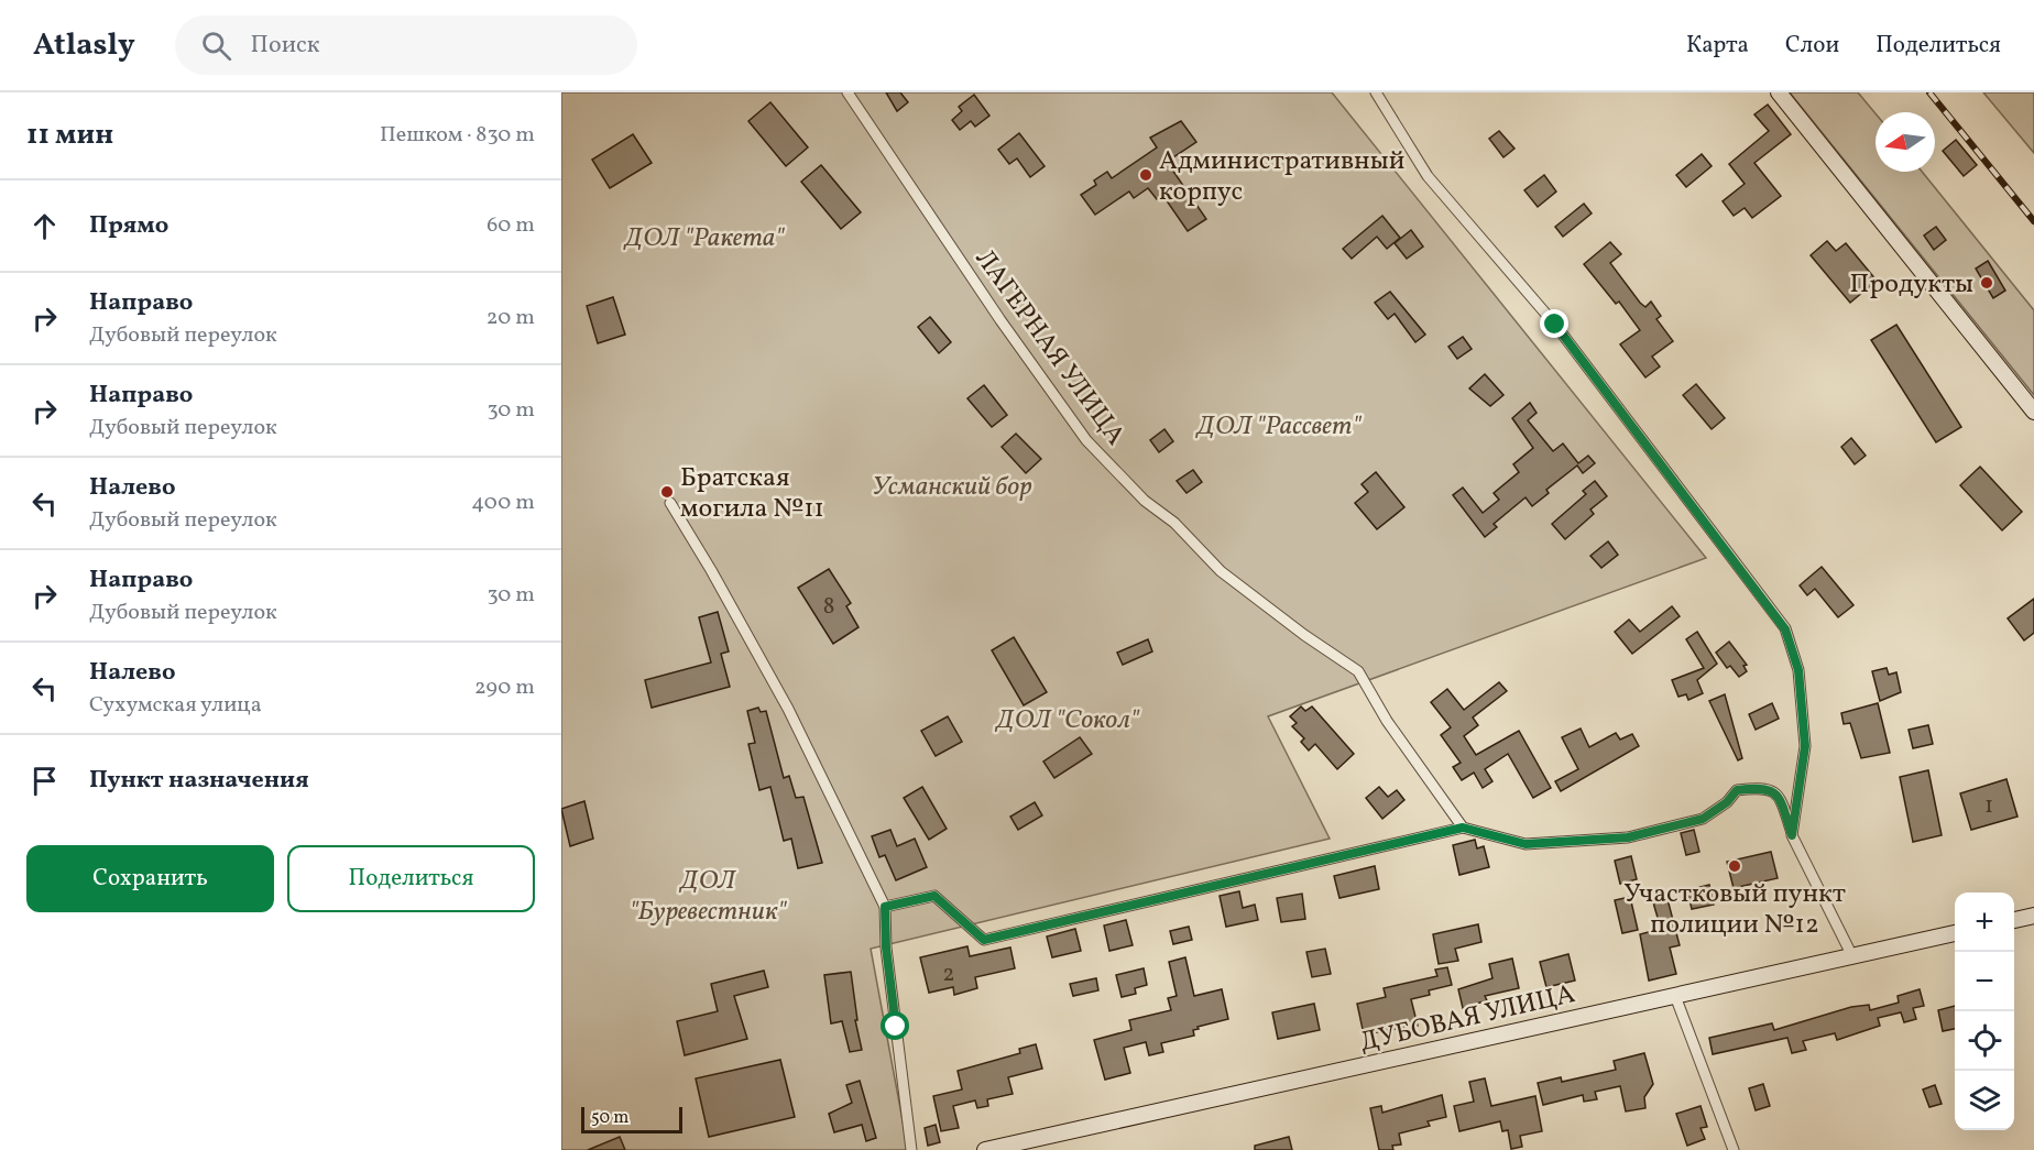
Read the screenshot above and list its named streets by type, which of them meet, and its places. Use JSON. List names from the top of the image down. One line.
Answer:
{"streets":{"street":["ЛАГЕРНАЯ УЛИЦА","ДУБОВАЯ УЛИЦА"]},"parks":["ДОЛ \"Ракета\"","ДОЛ \"Рассвет\"","Усманский бор","ДОЛ \"Сокол\"","ДОЛ \"Буревестник\""],"places":["Административный корпус","Продукты","Братская могила №11","Участковый пункт полиции №12"],"house_numbers":["8","1","2"],"scale_bar":"50 m","north":"left","page":{"header":"Atlasly","search":"Поиск","nav":["Карта","Слои","Поделиться"],"heading":["11 мин","Пешком · 830 m"],"list":[["Прямо","60 m"],["Направо","Дубовый переулок","20 m"],["Направо","Дубовый переулок","30 m"],["Налево","Дубовый переулок","400 m"],["Направо","Дубовый переулок","30 m"],["Налево","Сухумская улица","290 m"],"Пункт назначения"],"buttons":["Сохранить","Поделиться"],"map_buttons":["+","−"],"scale":"50 m"}}
